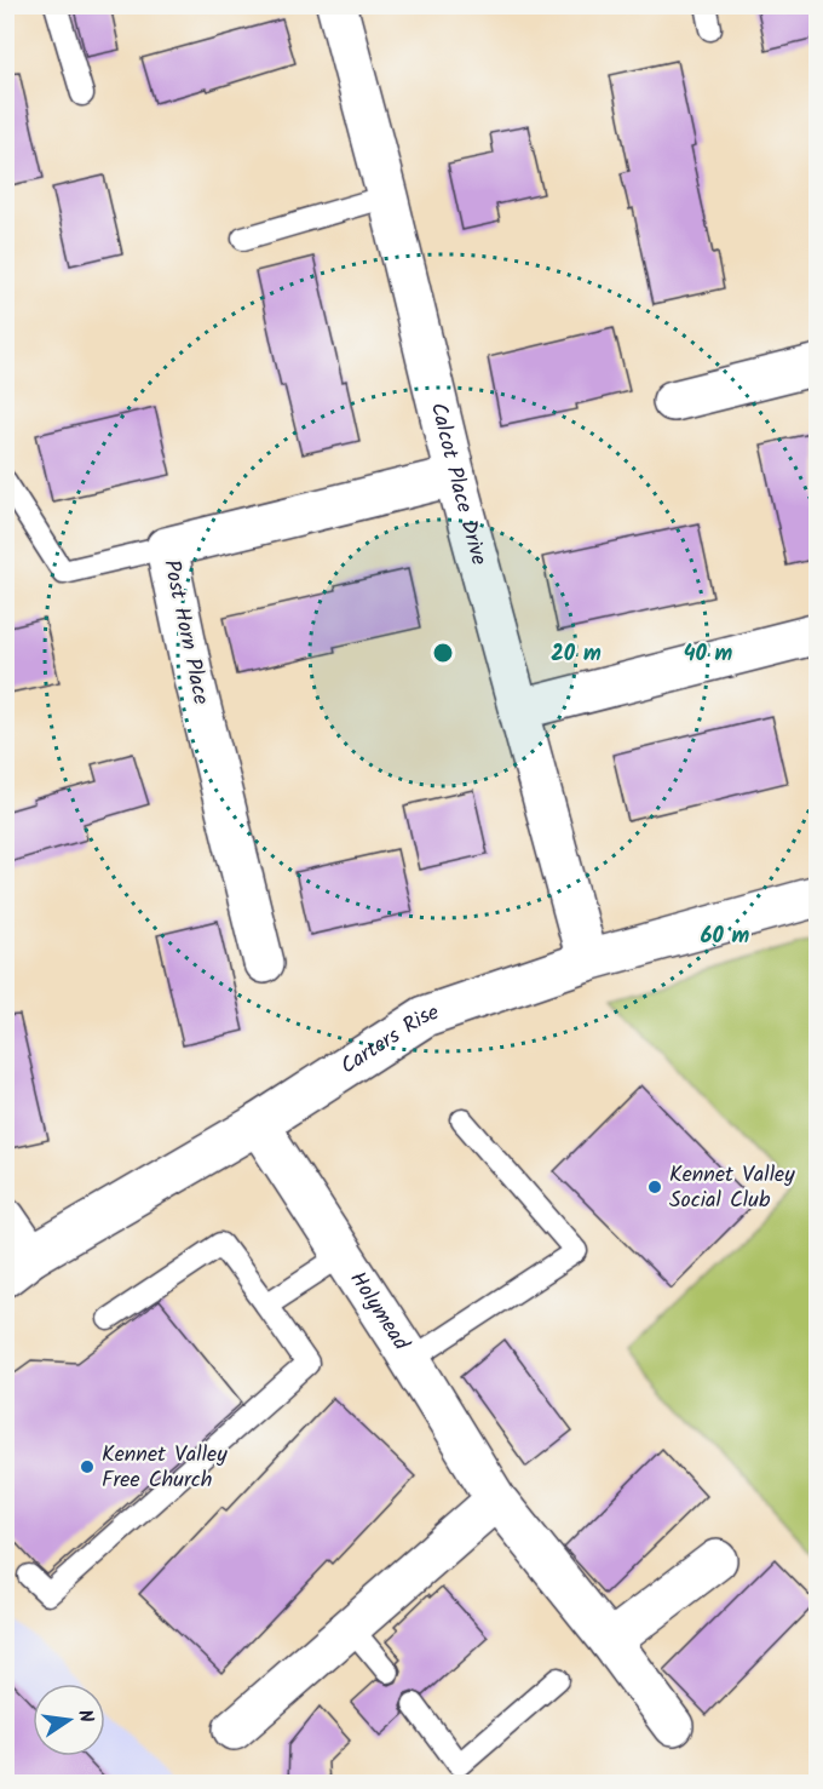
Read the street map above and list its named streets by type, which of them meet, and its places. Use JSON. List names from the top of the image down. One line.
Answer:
{"streets":{"street":["Calcot Place Drive","Post Horn Place","Carters Rise","Holymead"]},"crossings":[["Calcot Place Drive","Post Horn Place"],["Calcot Place Drive","Carters Rise"],["Carters Rise","Holymead"]],"places":["Kennet Valley Social Club","Kennet Valley Free Church"],"north":"right","rings":["20 m","40 m","60 m"]}
